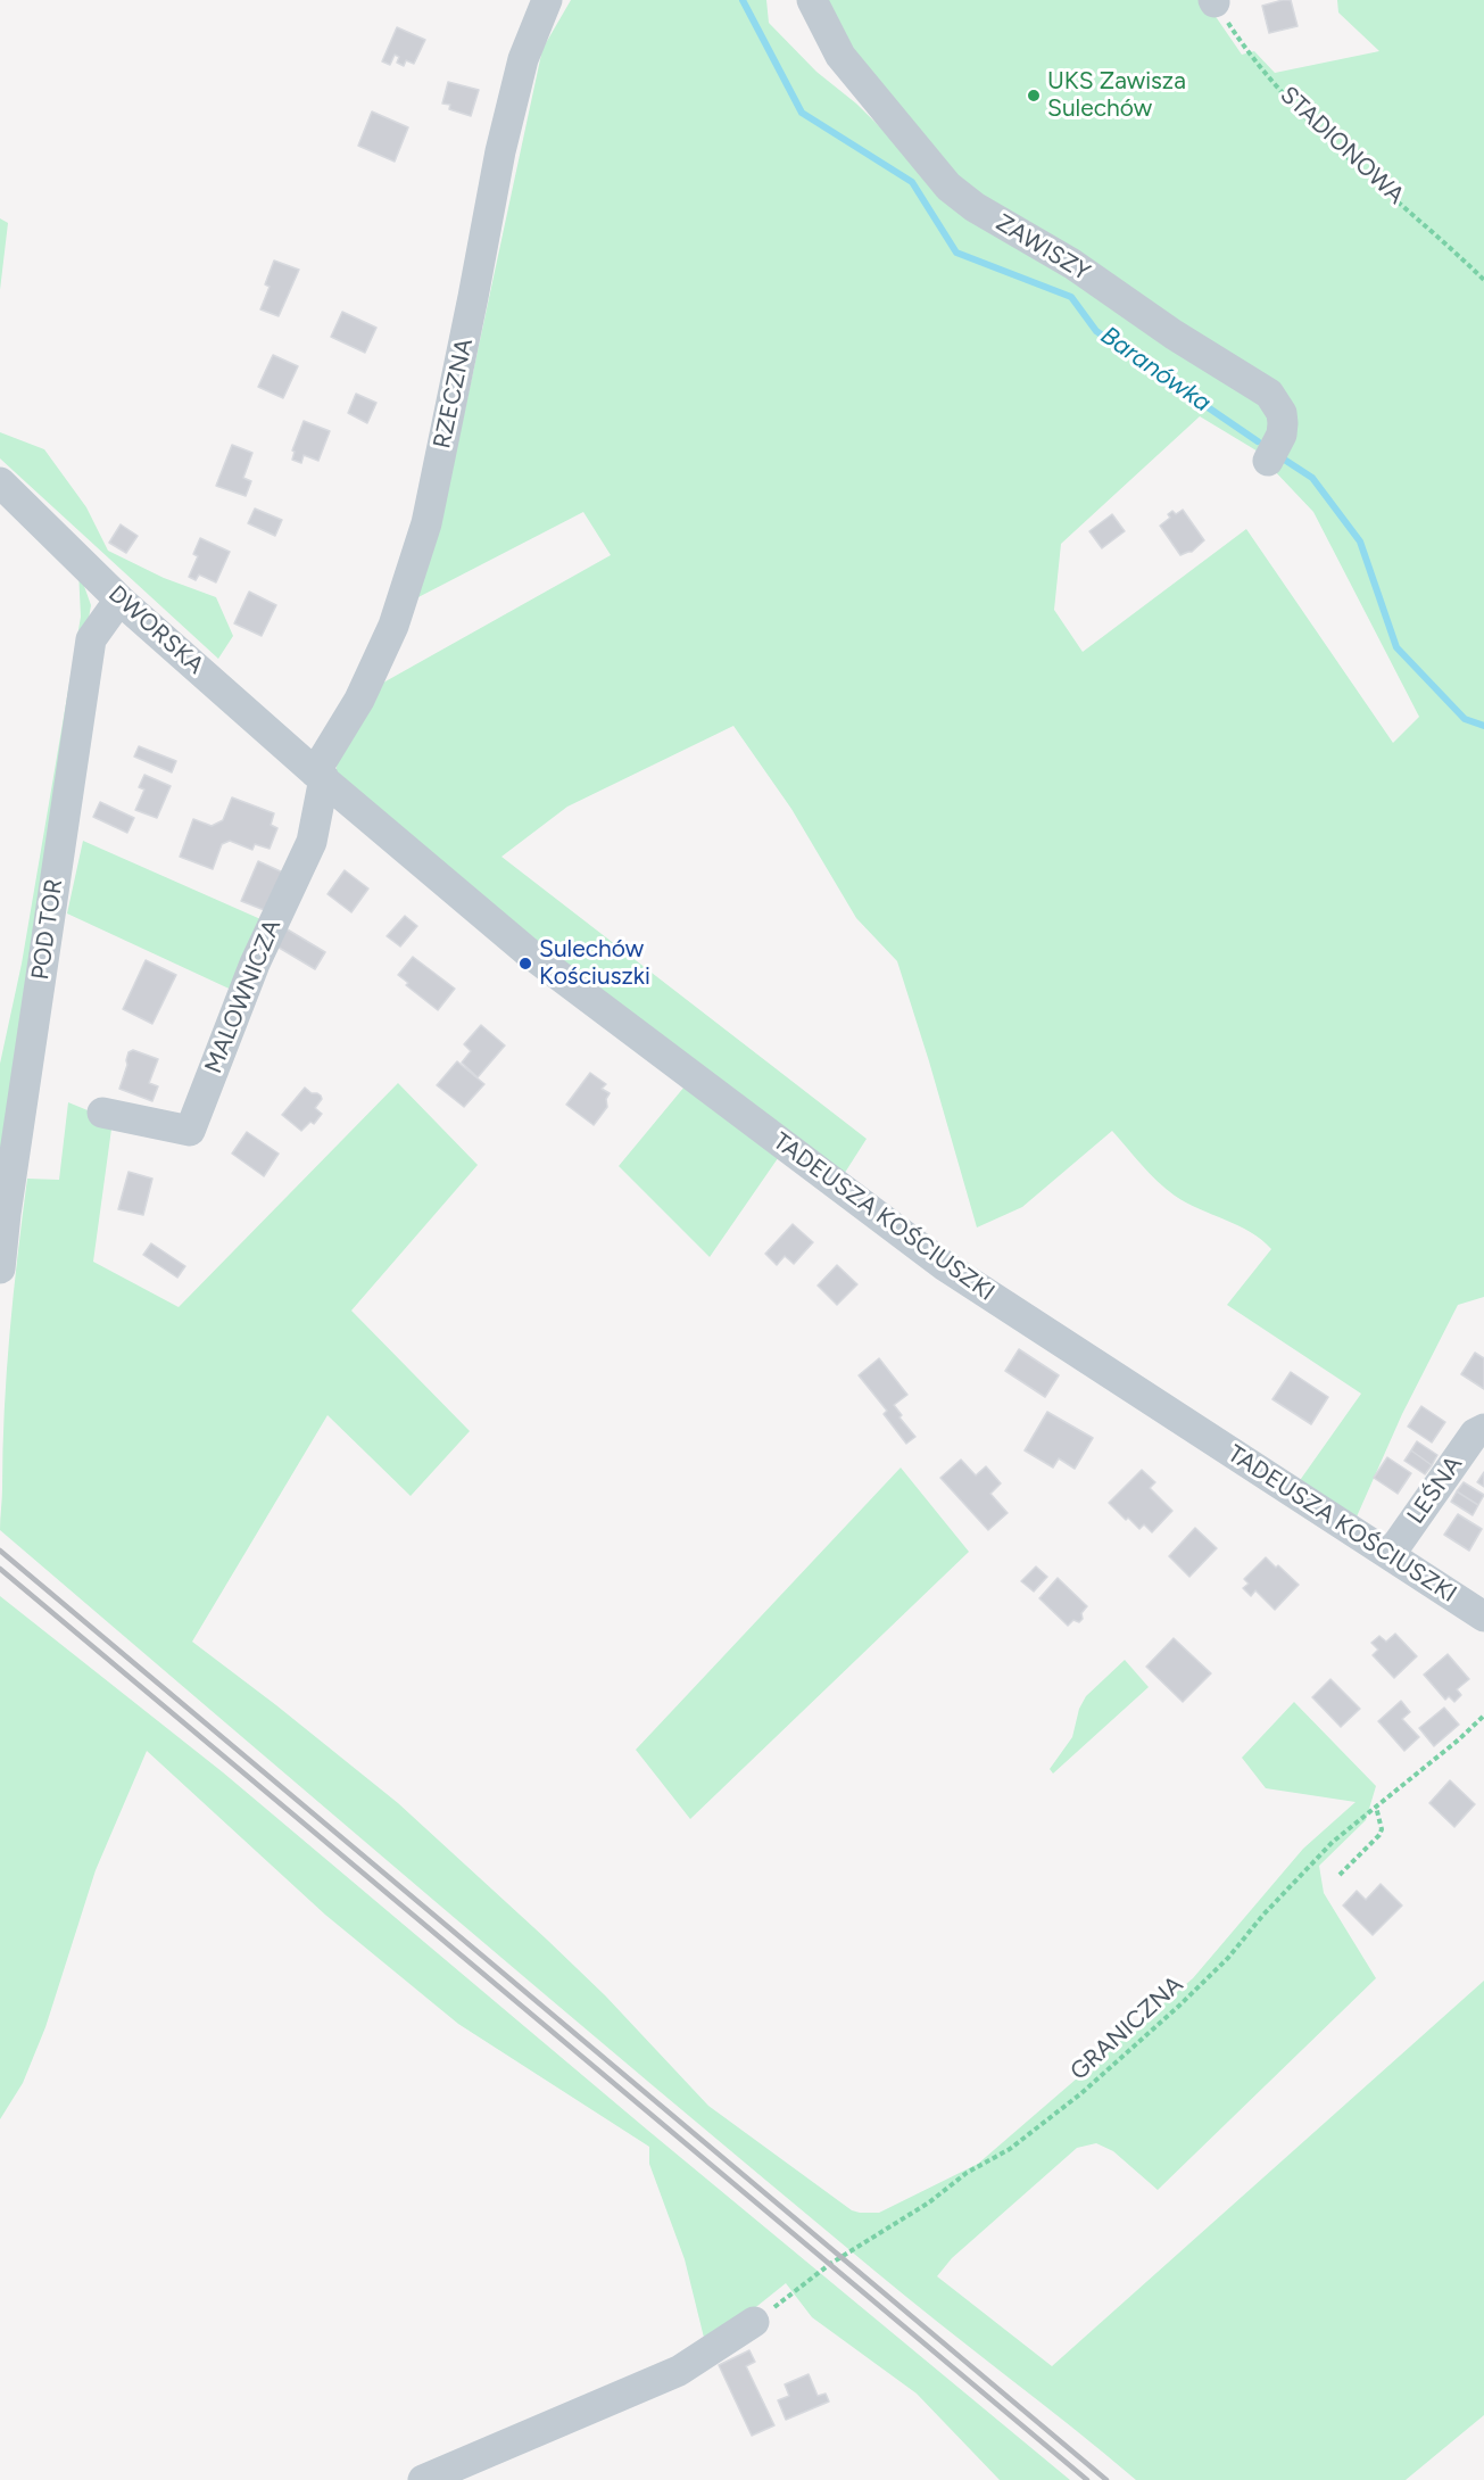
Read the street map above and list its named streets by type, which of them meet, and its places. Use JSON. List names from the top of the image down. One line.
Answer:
{"streets":{"street":["ZAWISZY","RZECZNA","DWORSKA","POD TOR","MALOWNICZA","TADEUSZA KOŚCIUSZKI","LEŚNA"],"path":["STADIONOWA","GRANICZNA"]},"crossings":[["RZECZNA","DWORSKA"],["RZECZNA","MALOWNICZA"],["RZECZNA","TADEUSZA KOŚCIUSZKI"],["DWORSKA","POD TOR"],["DWORSKA","MALOWNICZA"],["DWORSKA","TADEUSZA KOŚCIUSZKI"],["MALOWNICZA","TADEUSZA KOŚCIUSZKI"],["TADEUSZA KOŚCIUSZKI","LEŚNA"]],"water":["Baranówka"],"places":["UKS Zawisza Sulechów","Sulechów Kościuszki"]}
